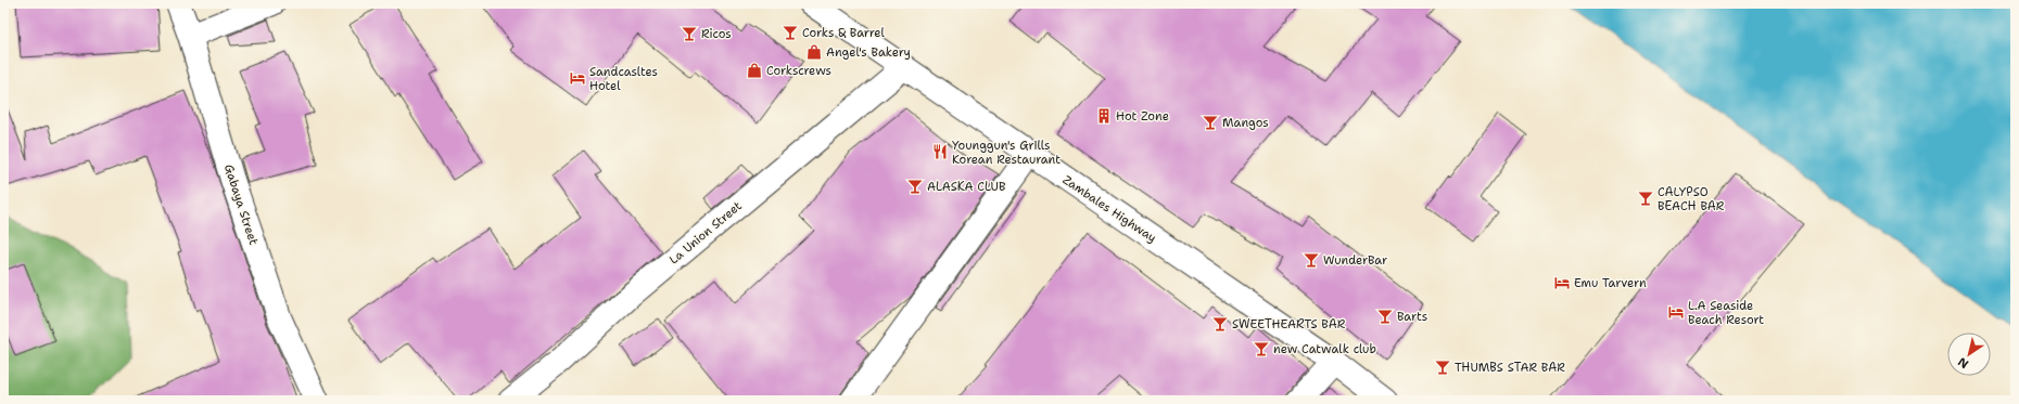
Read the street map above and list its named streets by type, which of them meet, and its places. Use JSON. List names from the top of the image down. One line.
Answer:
{"streets":{"street":["Gabaya Street","Zambales Highway","La Union Street"]},"crossings":[["Zambales Highway","La Union Street"]],"places":{"bar":["Corks & Barrel","Ricos","Mangos","ALASKA CLUB","CALYPSO BEACH BAR","WunderBar","Barts","SWEETHEARTS BAR","new Catwalk club","THUMBS STAR BAR"],"shop":["Angel's Bakery","Corkscrews"],"hotel":["Sandcasltes Hotel","Emu Tarvern","L.A Seaside Beach Resort"],"building":["Hot Zone"],"restaurant":["Younggun's Grills Korean Restaurant"]},"north":"bottom left"}
